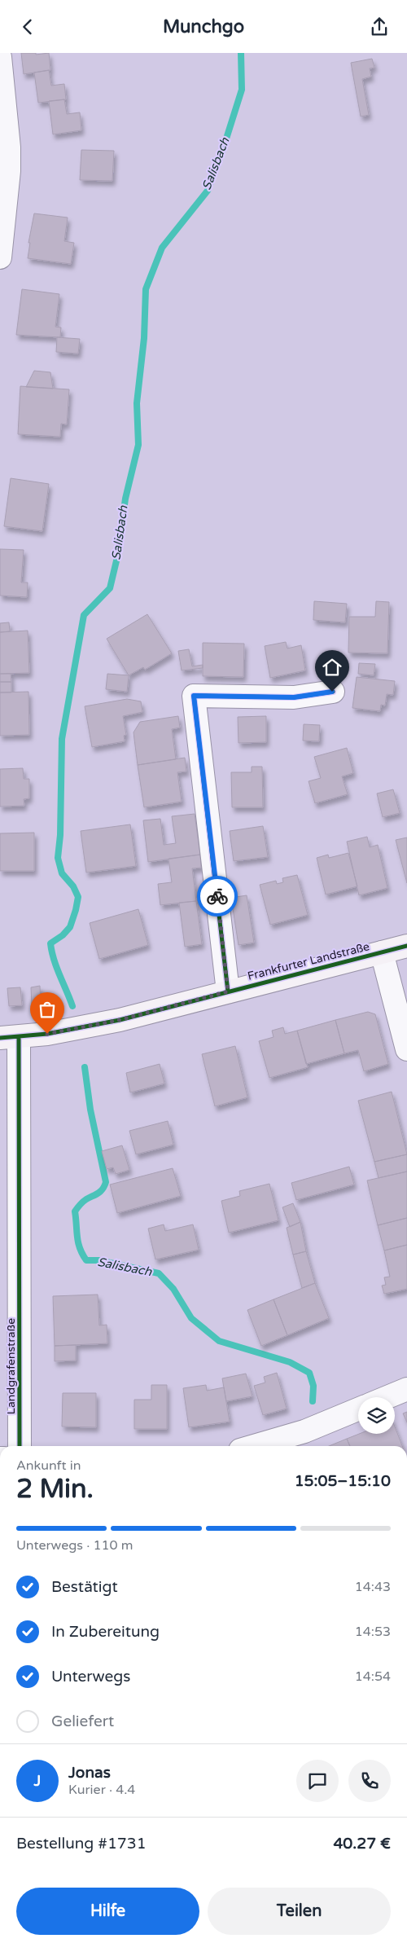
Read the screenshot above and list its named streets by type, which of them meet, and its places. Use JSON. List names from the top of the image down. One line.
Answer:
{"streets":{"main road":["Frankfurter Landstraße"],"street":["Landgrafenstraße"]},"crossings":[["Frankfurter Landstraße","Landgrafenstraße"]],"water":["Salisbach"],"page":{"header":"Munchgo","heading":["2 Min.","Ankunft in","15:05–15:10"],"panel":["Jonas","Kurier · 4.4","Bestellung #1731","40.27 €"],"bar":"Unterwegs · 110 m","list":[["Bestätigt","14:43"],["In Zubereitung","14:53"],["Unterwegs","14:54"],"Geliefert"],"round":"J","buttons":["Hilfe","Teilen"]}}
